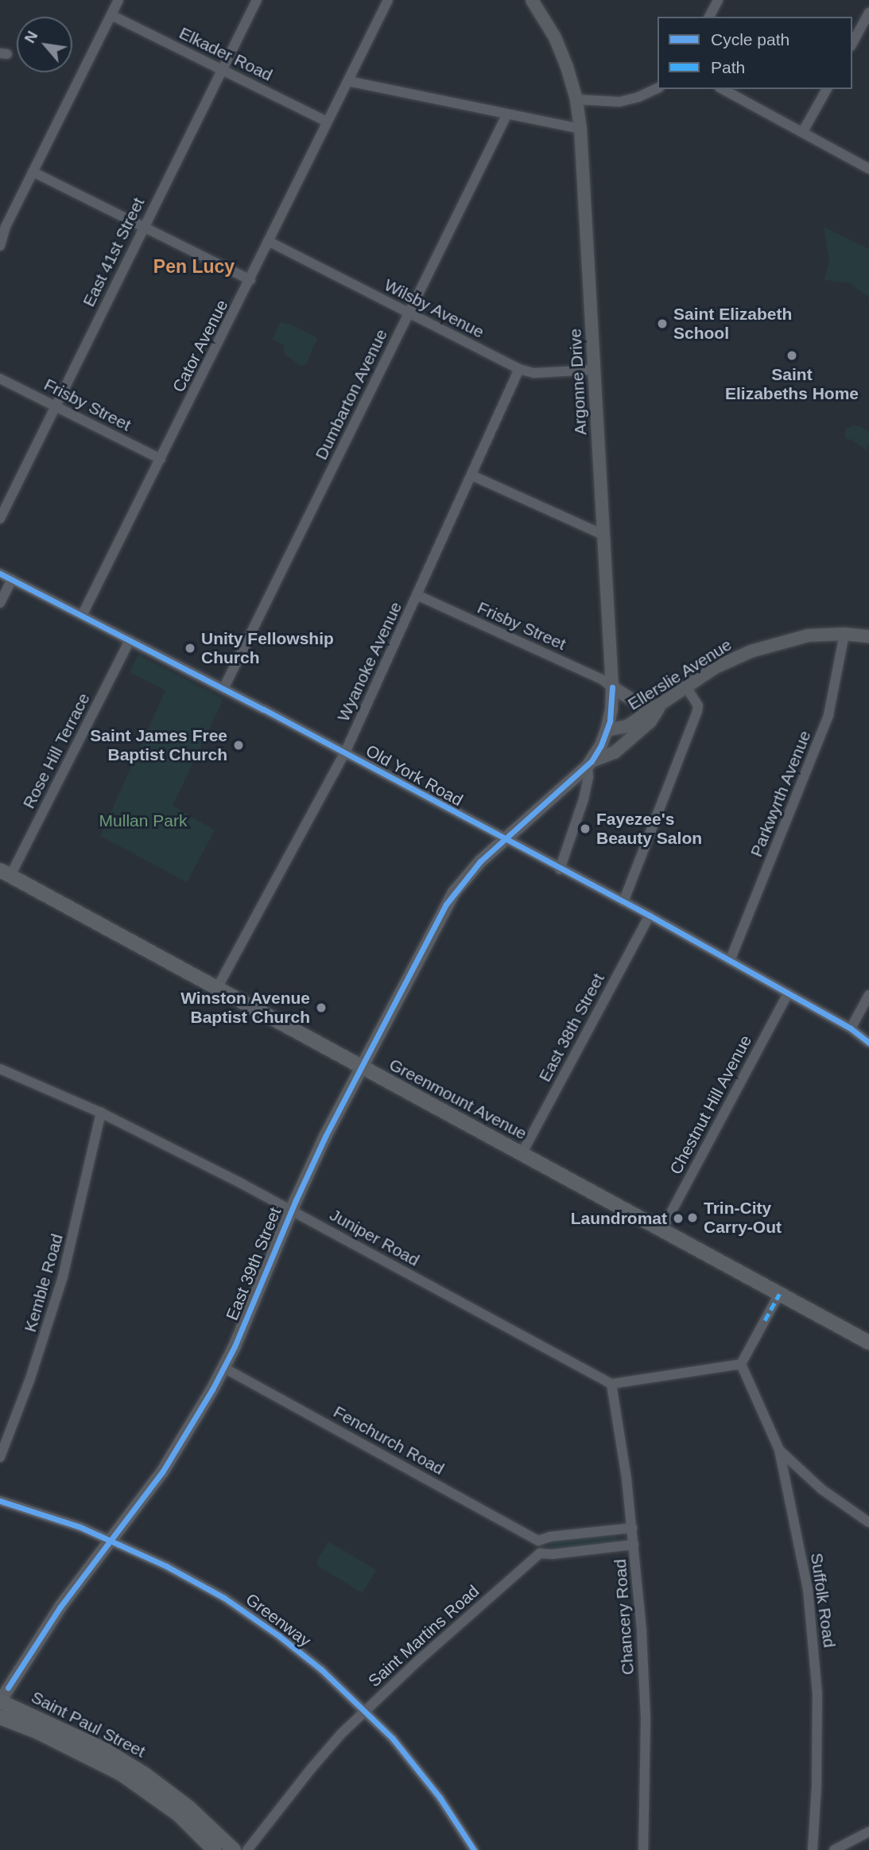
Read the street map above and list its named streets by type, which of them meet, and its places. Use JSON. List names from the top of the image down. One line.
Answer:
{"streets":{"main road":["Argonne Drive","Ellerslie Avenue","Greenmount Avenue","East 39th Street","Saint Paul Street"],"street":["Elkader Road","East 41st Street","Wilsby Avenue","Cator Avenue","Dumbarton Avenue","Frisby Street","Wyanoke Avenue","Rose Hill Terrace","Old York Road","Parkwyrth Avenue","East 38th Street","Chestnut Hill Avenue","Juniper Road","Kemble Road","Fenchurch Road","Suffolk Road","Chancery Road","Greenway","Saint Martins Road"]},"crossings":[["Elkader Road","East 41st Street"],["Elkader Road","Cator Avenue"],["East 41st Street","Frisby Street"],["Wilsby Avenue","Cator Avenue"],["Wilsby Avenue","Argonne Drive"],["Wilsby Avenue","Dumbarton Avenue"],["Wilsby Avenue","Wyanoke Avenue"],["Cator Avenue","Frisby Street"],["Cator Avenue","Old York Road"],["Argonne Drive","Frisby Street"],["Argonne Drive","Ellerslie Avenue"],["Dumbarton Avenue","Old York Road"],["Frisby Street","Wyanoke Avenue"],["Wyanoke Avenue","Old York Road"],["Wyanoke Avenue","Greenmount Avenue"],["Ellerslie Avenue","Parkwyrth Avenue"],["Rose Hill Terrace","Old York Road"],["Rose Hill Terrace","Greenmount Avenue"],["Old York Road","Parkwyrth Avenue"],["Old York Road","East 38th Street"],["Old York Road","Chestnut Hill Avenue"],["Old York Road","East 39th Street"],["East 38th Street","Greenmount Avenue"],["Greenmount Avenue","Chestnut Hill Avenue"],["Greenmount Avenue","East 39th Street"],["Juniper Road","East 39th Street"],["Juniper Road","Kemble Road"],["Juniper Road","Chancery Road"],["East 39th Street","Fenchurch Road"],["East 39th Street","Greenway"],["East 39th Street","Saint Paul Street"],["Greenway","Saint Martins Road"]],"districts":["Pen Lucy"],"parks":["Mullan Park"],"places":["Saint Elizabeth School","Saint Elizabeths Home","Unity Fellowship Church","Saint James Free Baptist Church","Fayezee's Beauty Salon","Winston Avenue Baptist Church","Trin-City Carry-Out","Laundromat"],"legend":["Cycle path","Path"],"north":"top left"}
